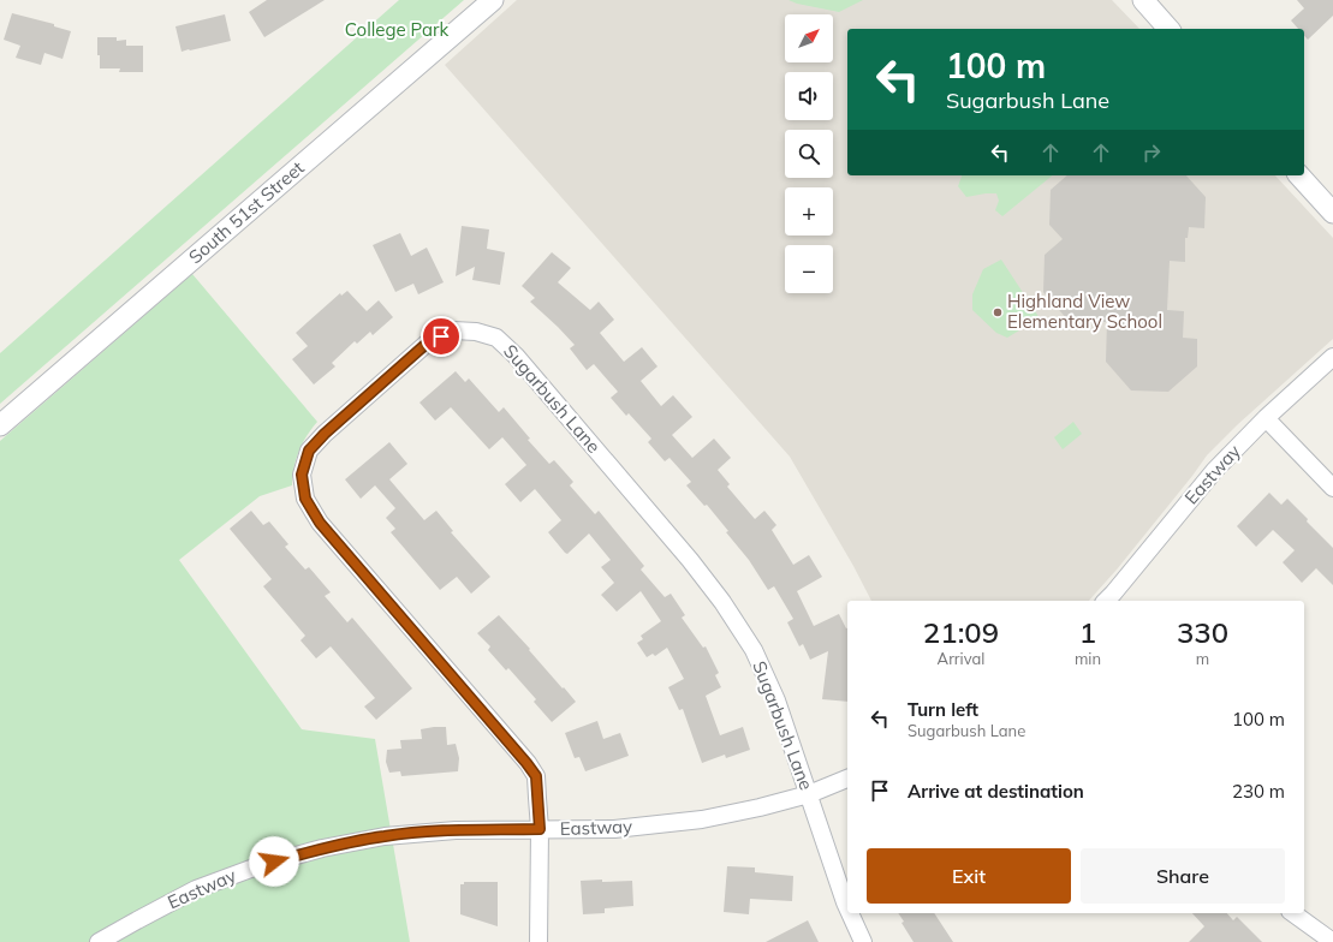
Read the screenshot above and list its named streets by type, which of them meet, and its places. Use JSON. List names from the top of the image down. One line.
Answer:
{"streets":{"street":["South 51st Street","Sugarbush Lane","Eastway"]},"crossings":[["Sugarbush Lane","Eastway"]],"parks":["College Park"],"places":["Highland View Elementary School"],"north":"top right","page":{"map_buttons":["+","−"],"turn":["100 m","Sugarbush Lane"],"eta":["21:09","Arrival","1","min","330","m"],"list":[{"name":"Turn left","note":"Sugarbush Lane","value":"100 m"},{"name":"Arrive at destination","value":"230 m"}],"buttons":["Exit","Share"]}}
